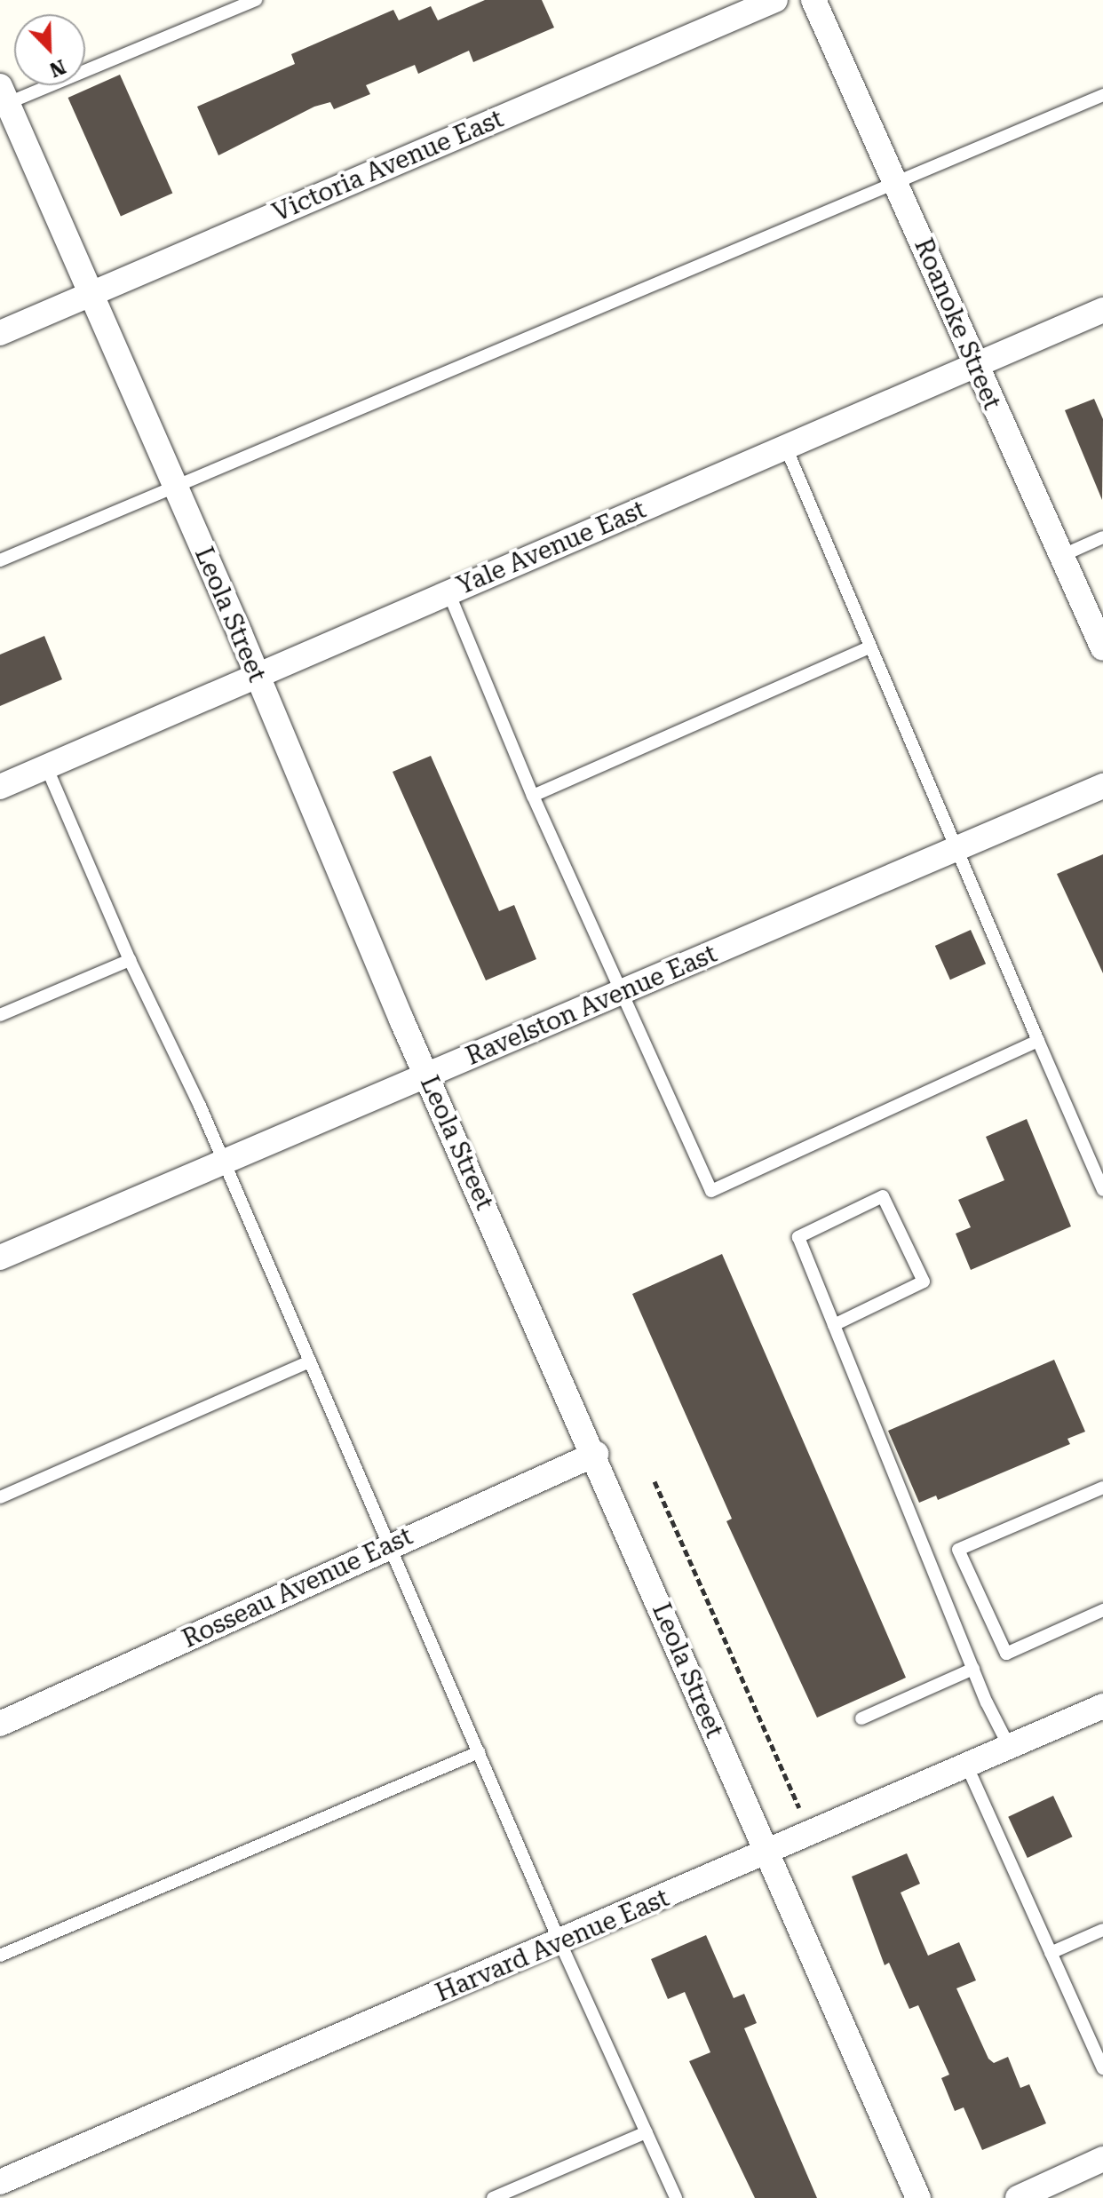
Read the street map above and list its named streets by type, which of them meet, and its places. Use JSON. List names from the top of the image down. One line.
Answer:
{"streets":{"street":["Victoria Avenue East","Roanoke Street","Yale Avenue East","Leola Street","Ravelston Avenue East","Rosseau Avenue East","Harvard Avenue East"]},"crossings":[["Victoria Avenue East","Leola Street"],["Roanoke Street","Yale Avenue East"],["Yale Avenue East","Leola Street"],["Leola Street","Ravelston Avenue East"],["Leola Street","Rosseau Avenue East"],["Leola Street","Harvard Avenue East"]],"north":"bottom right"}
